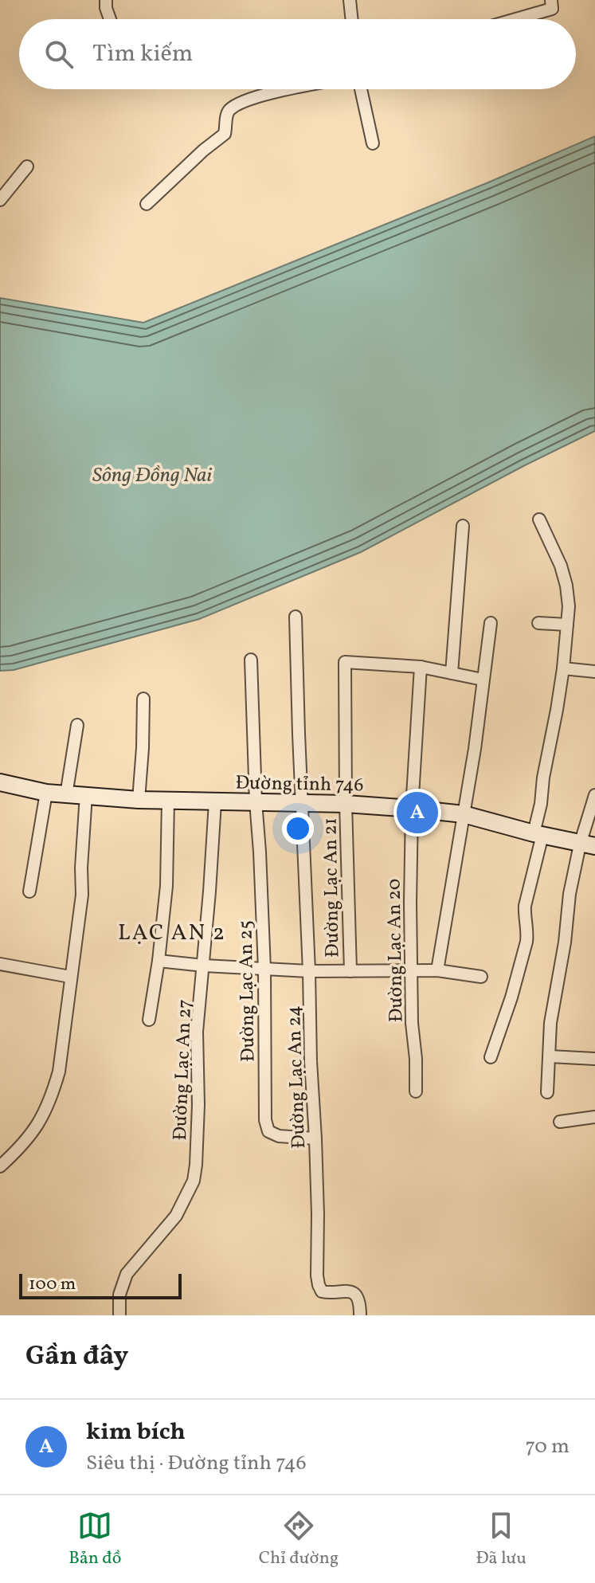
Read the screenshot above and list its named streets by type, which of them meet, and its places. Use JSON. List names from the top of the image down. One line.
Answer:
{"streets":{"main road":["Đường tỉnh 746"],"street":["Đường Lạc An 21","Đường Lạc An 20","Đường Lạc An 25","Đường Lạc An 27","Đường Lạc An 24"]},"crossings":[["Đường tỉnh 746","Đường Lạc An 21"],["Đường tỉnh 746","Đường Lạc An 20"],["Đường tỉnh 746","Đường Lạc An 25"],["Đường tỉnh 746","Đường Lạc An 27"],["Đường tỉnh 746","Đường Lạc An 24"],["Đường Lạc An 21","Đường Lạc An 20"],["Đường Lạc An 25","Đường Lạc An 24"]],"districts":["LẠC AN 2"],"water":["Sông Đồng Nai"],"scale_bar":"100 m","page":{"search":"Tìm kiếm","pins":"A","scale":"100 m","heading":"Gần đây","list":[{"mark":"A","name":"kim bích","note":"Siêu thị · Đường tỉnh 746","value":"70 m"}],"nav":["Bản đồ","Chỉ đường","Đã lưu"]}}
